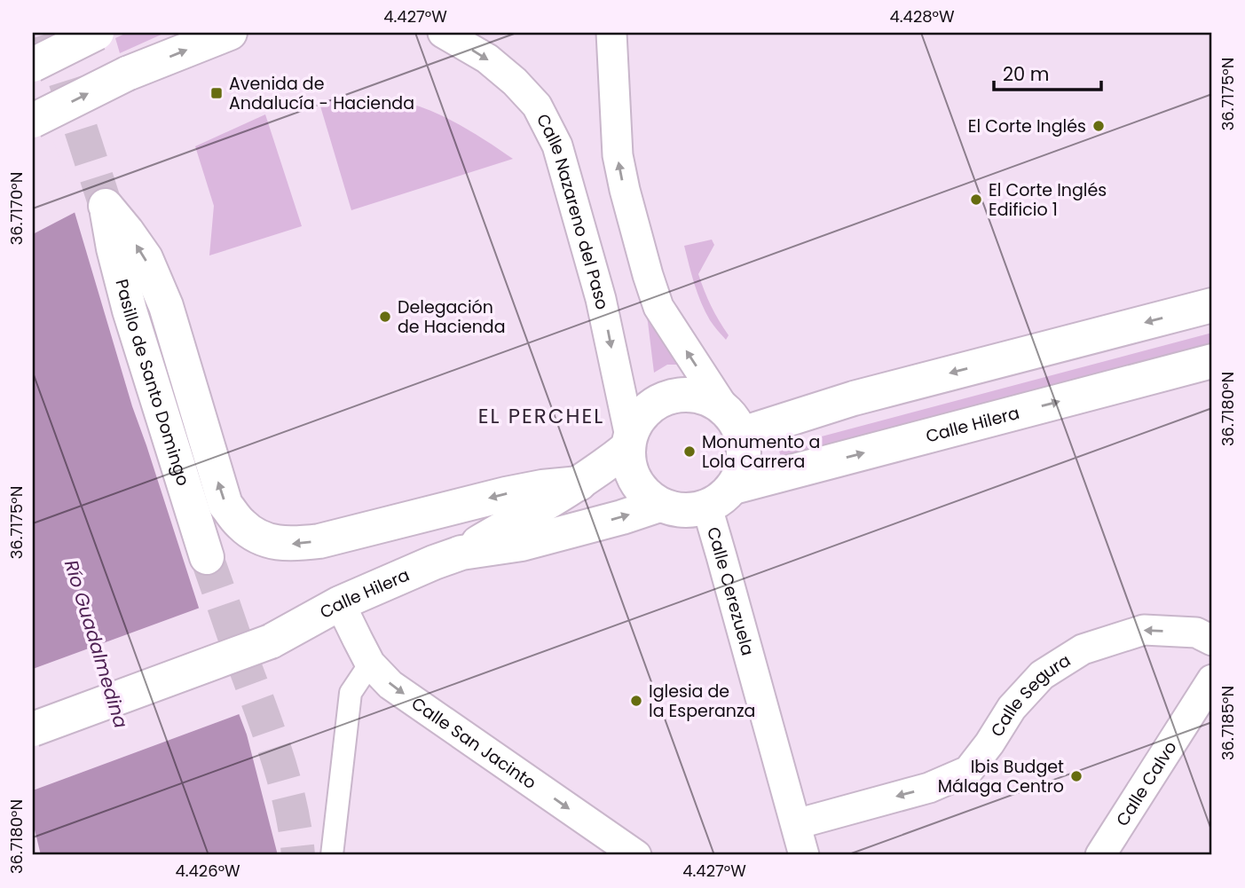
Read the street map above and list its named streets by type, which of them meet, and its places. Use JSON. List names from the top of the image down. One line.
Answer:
{"streets":{"main road":["Pasillo de Santo Domingo","Calle Hilera"],"street":["Calle Nazareno del Paso","Calle Cerezuela","Calle Segura","Calle San Jacinto","Calle Calvo"]},"crossings":[["Calle Nazareno del Paso","Calle Hilera"],["Calle Nazareno del Paso","Calle Cerezuela"],["Pasillo de Santo Domingo","Calle Hilera"],["Calle Hilera","Calle Cerezuela"],["Calle Hilera","Calle San Jacinto"],["Calle Cerezuela","Calle Segura"]],"one_way":["Calle Segura","Calle San Jacinto"],"districts":["EL PERCHEL"],"water":["Río Guadalmedina"],"places":{"transit":["Avenida de Andalucía - Hacienda"],"other":["El Corte Inglés","El Corte Inglés Edificio 1","Delegación de Hacienda","Monumento a Lola Carrera","Iglesia de la Esperanza","Ibis Budget Málaga Centro"]},"scale_bar":"20 m","coordinates":["4.427°W","4.428°W","36.7175°N","36.7170°N","36.7180°N","36.7185°N","4.426°W"]}
